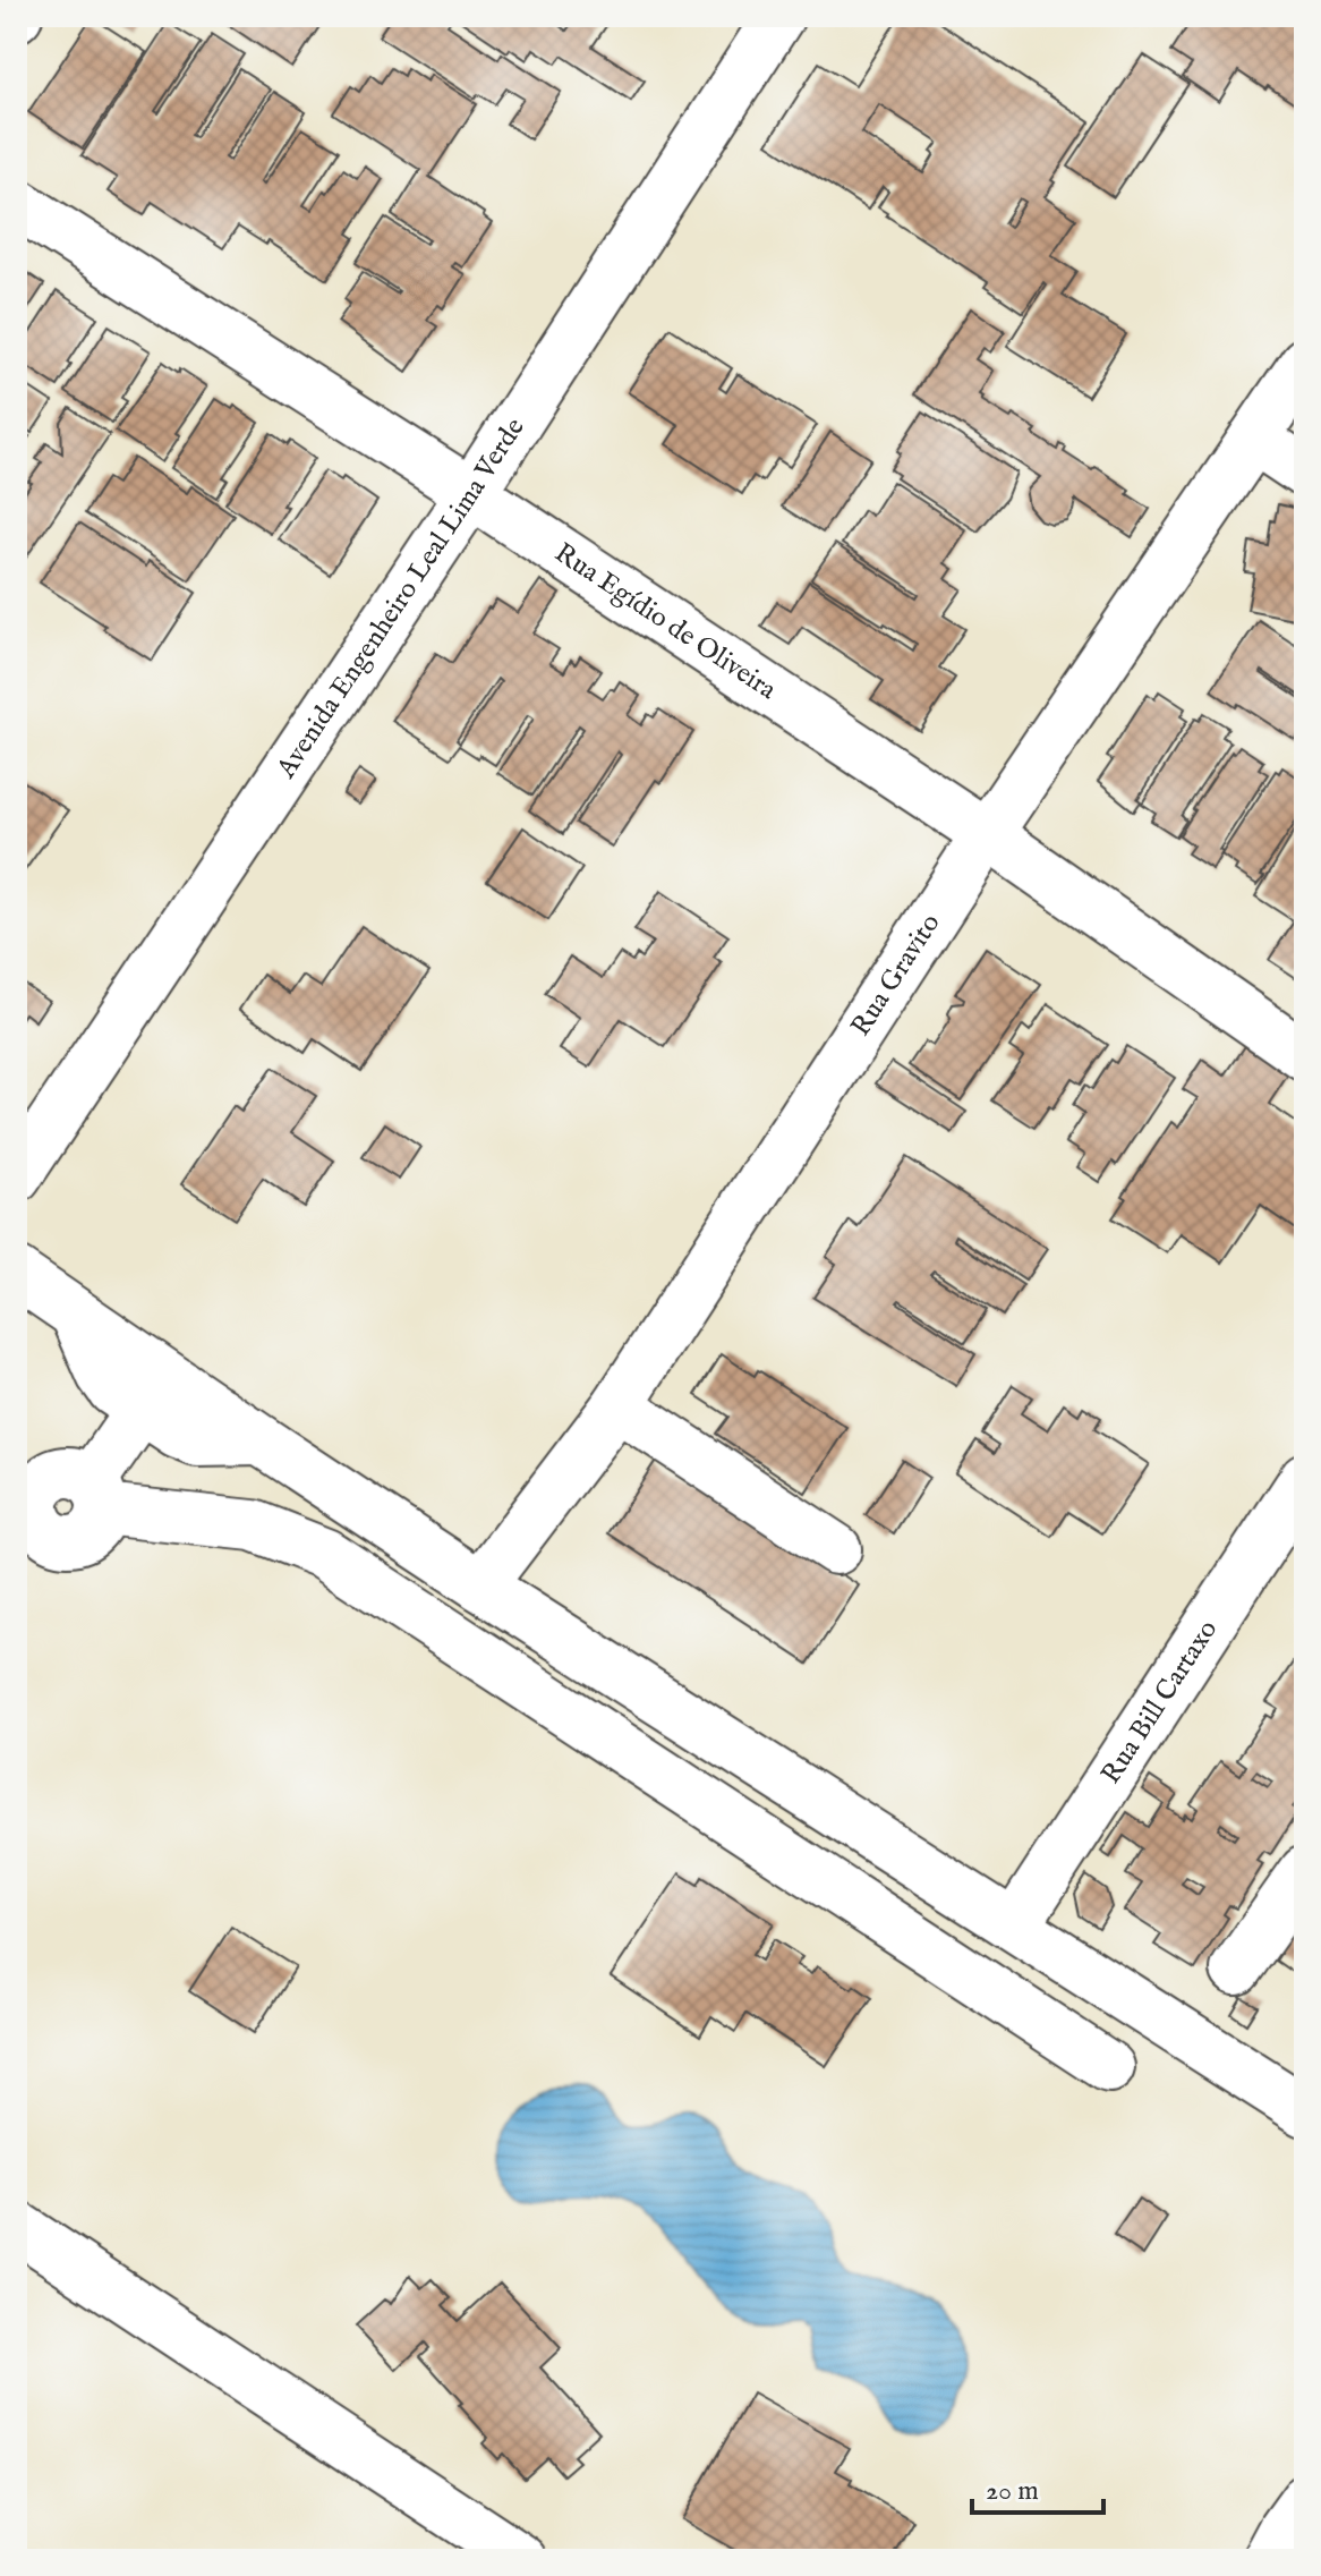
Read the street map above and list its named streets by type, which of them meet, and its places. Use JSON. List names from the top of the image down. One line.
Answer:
{"streets":{"street":["Avenida Engenheiro Leal Lima Verde","Rua Egídio de Oliveira","Rua Gravito","Rua Bill Cartaxo"]},"crossings":[["Avenida Engenheiro Leal Lima Verde","Rua Egídio de Oliveira"],["Rua Egídio de Oliveira","Rua Gravito"]],"scale_bar":"20 m"}
